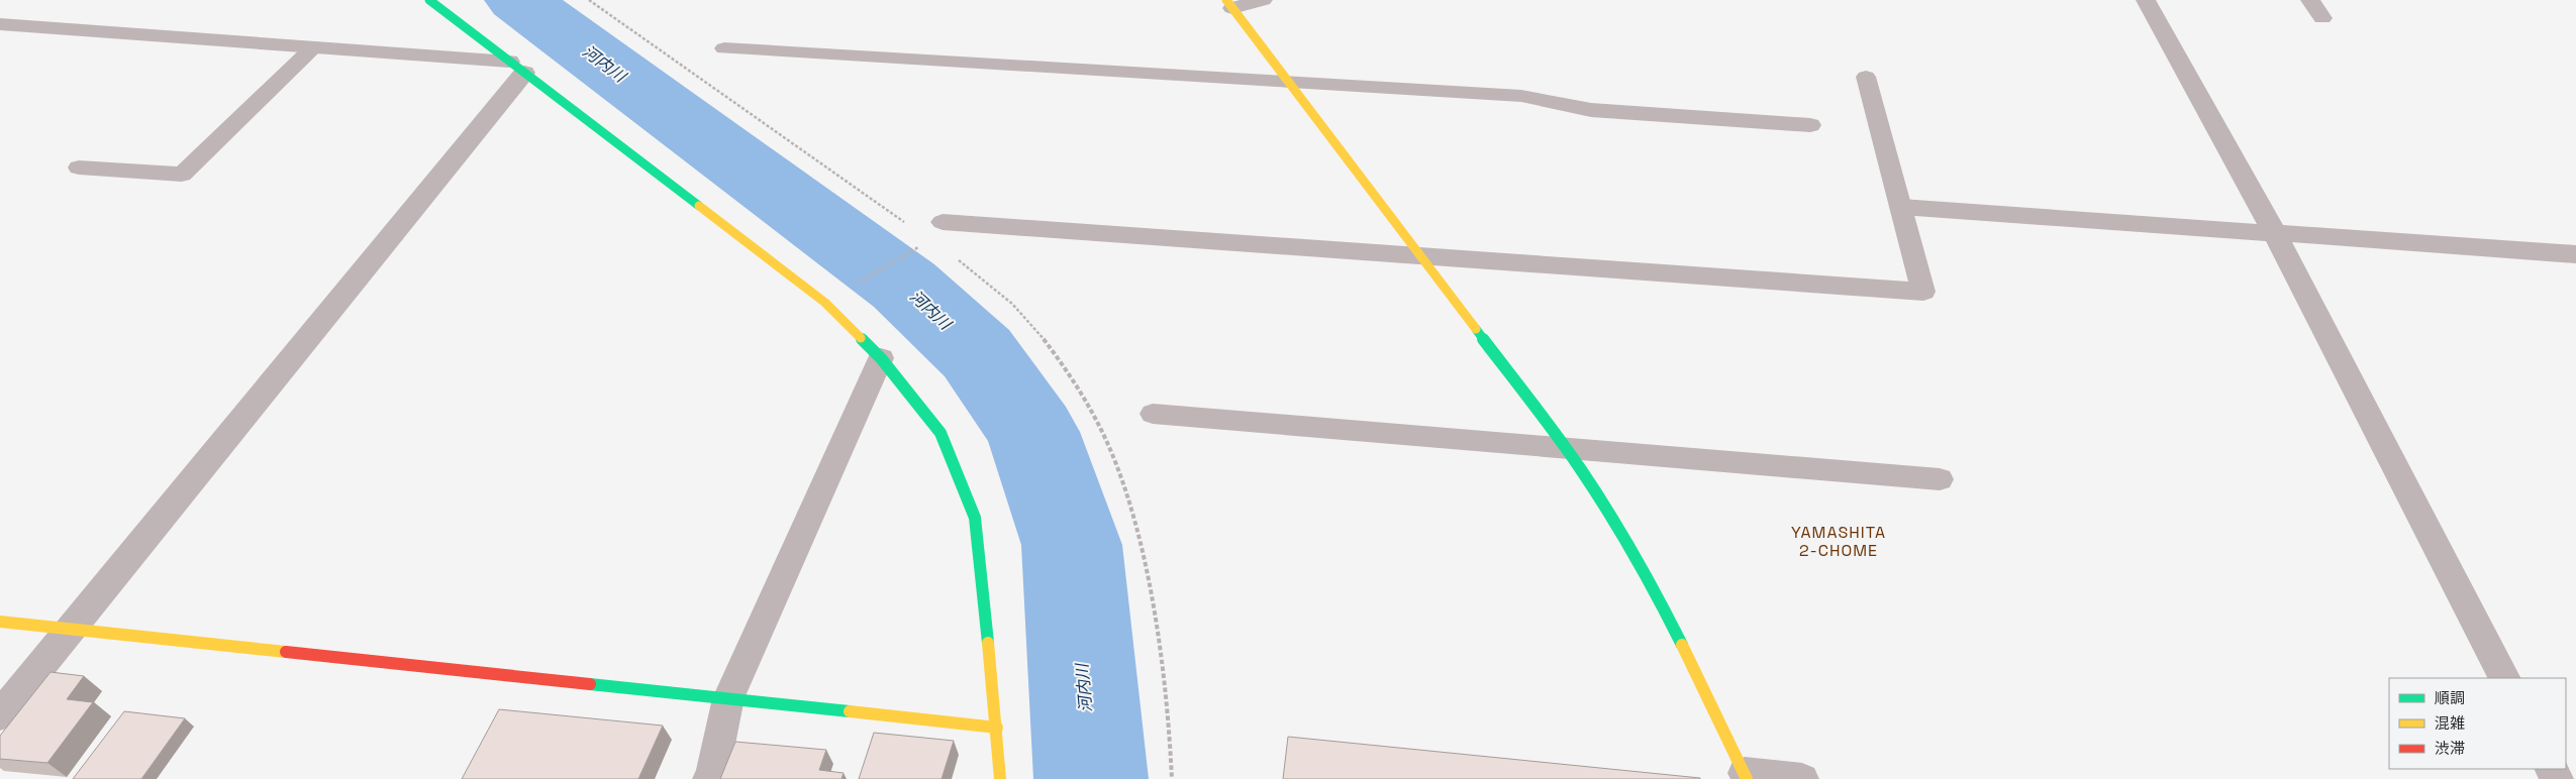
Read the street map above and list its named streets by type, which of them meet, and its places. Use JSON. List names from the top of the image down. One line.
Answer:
{"districts":["YAMASHITA 2-CHOME"],"water":["河内川"],"legend":["順調","混雑","渋滞"]}
